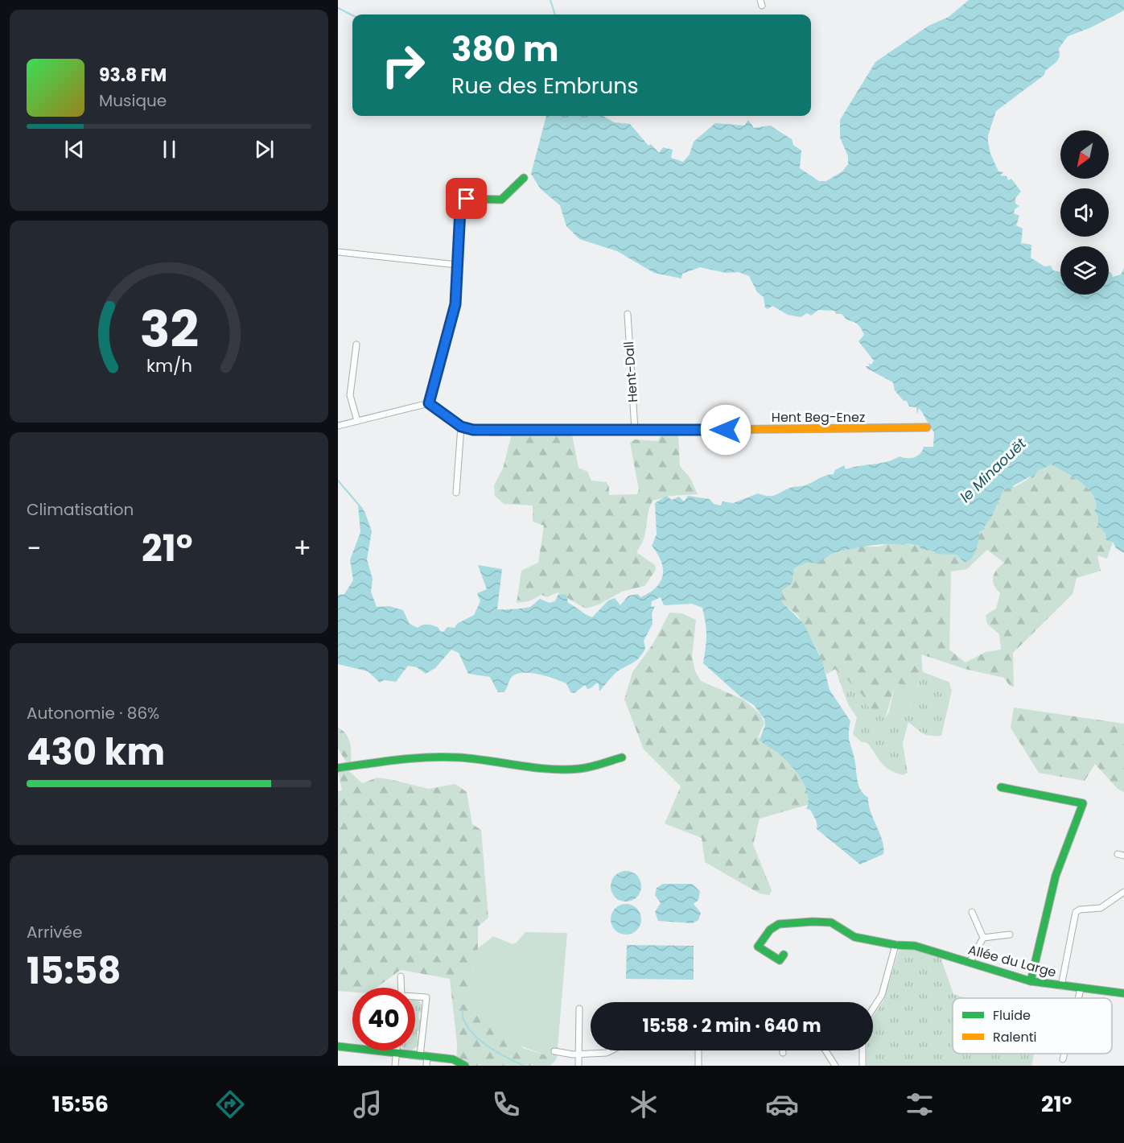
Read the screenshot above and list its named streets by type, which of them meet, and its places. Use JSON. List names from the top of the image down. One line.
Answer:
{"streets":{"street":["Hent-Dall","Hent Beg-Enez","Allée du Large"]},"crossings":[["Hent-Dall","Hent Beg-Enez"]],"water":["le Minaouët"],"legend":["Fluide","Ralenti"],"north":"bottom left","page":{"turn":["380 m","Rue des Embruns"],"song":["93.8 FM","Musique"],"tile":["Climatisation",["Autonomie · 86%","430 km"],["Arrivée","15:58"]],"heat":["−","21°","+"],"limit":"40","trip":"15:58 · 2 min · 640 m","tabs":["15:56","21°"],"gauge":["32","km/h"]}}
